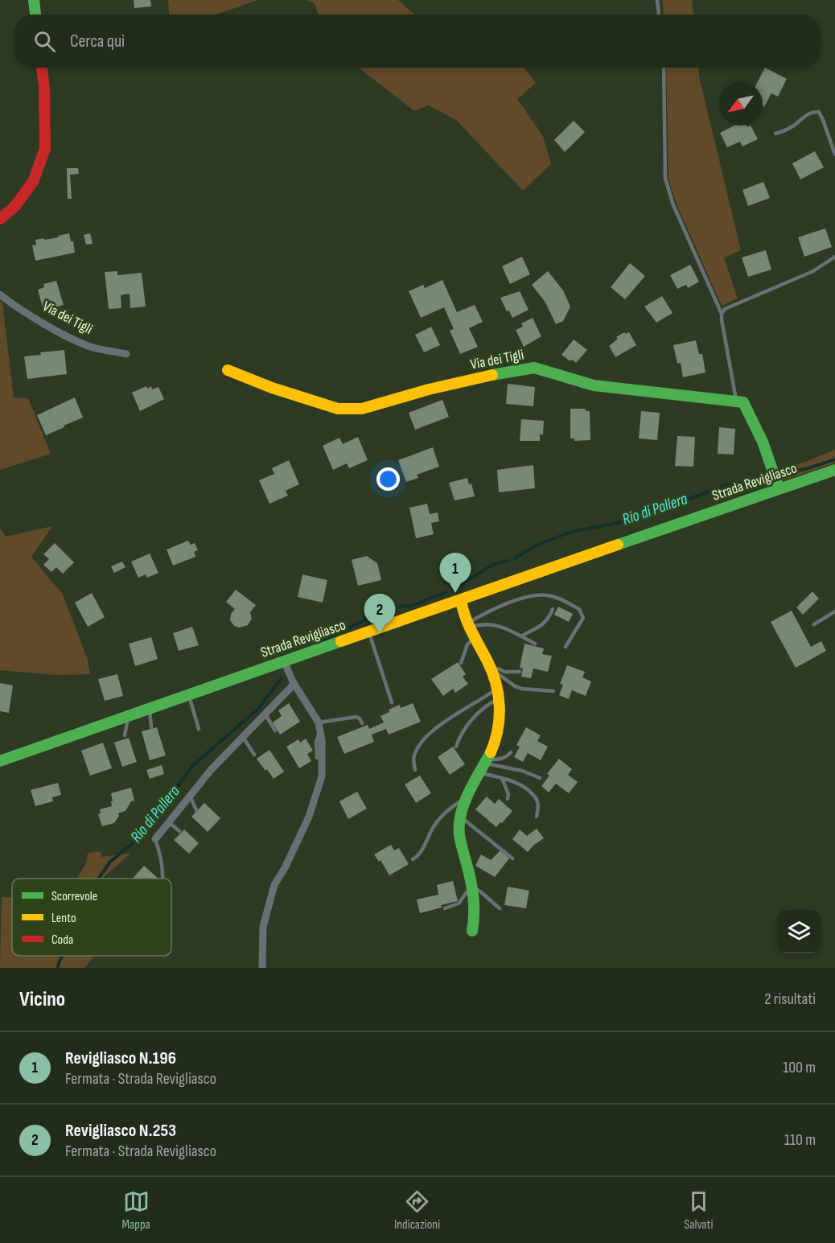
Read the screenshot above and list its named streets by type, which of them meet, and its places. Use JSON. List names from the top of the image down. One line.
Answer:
{"streets":{"street":["Via dei Tigli","Strada Revigliasco"]},"water":["Rio di Pallera"],"legend":["Scorrevole","Lento","Coda"],"north":"bottom left","page":{"search":"Cerca qui","pins":["1","2"],"heading":["Vicino","2 risultati"],"list":[{"mark":"1","name":"Revigliasco N.196","note":"Fermata · Strada Revigliasco","value":"100 m"},{"mark":"2","name":"Revigliasco N.253","note":"Fermata · Strada Revigliasco","value":"110 m"}],"nav":["Mappa","Indicazioni","Salvati"]}}
